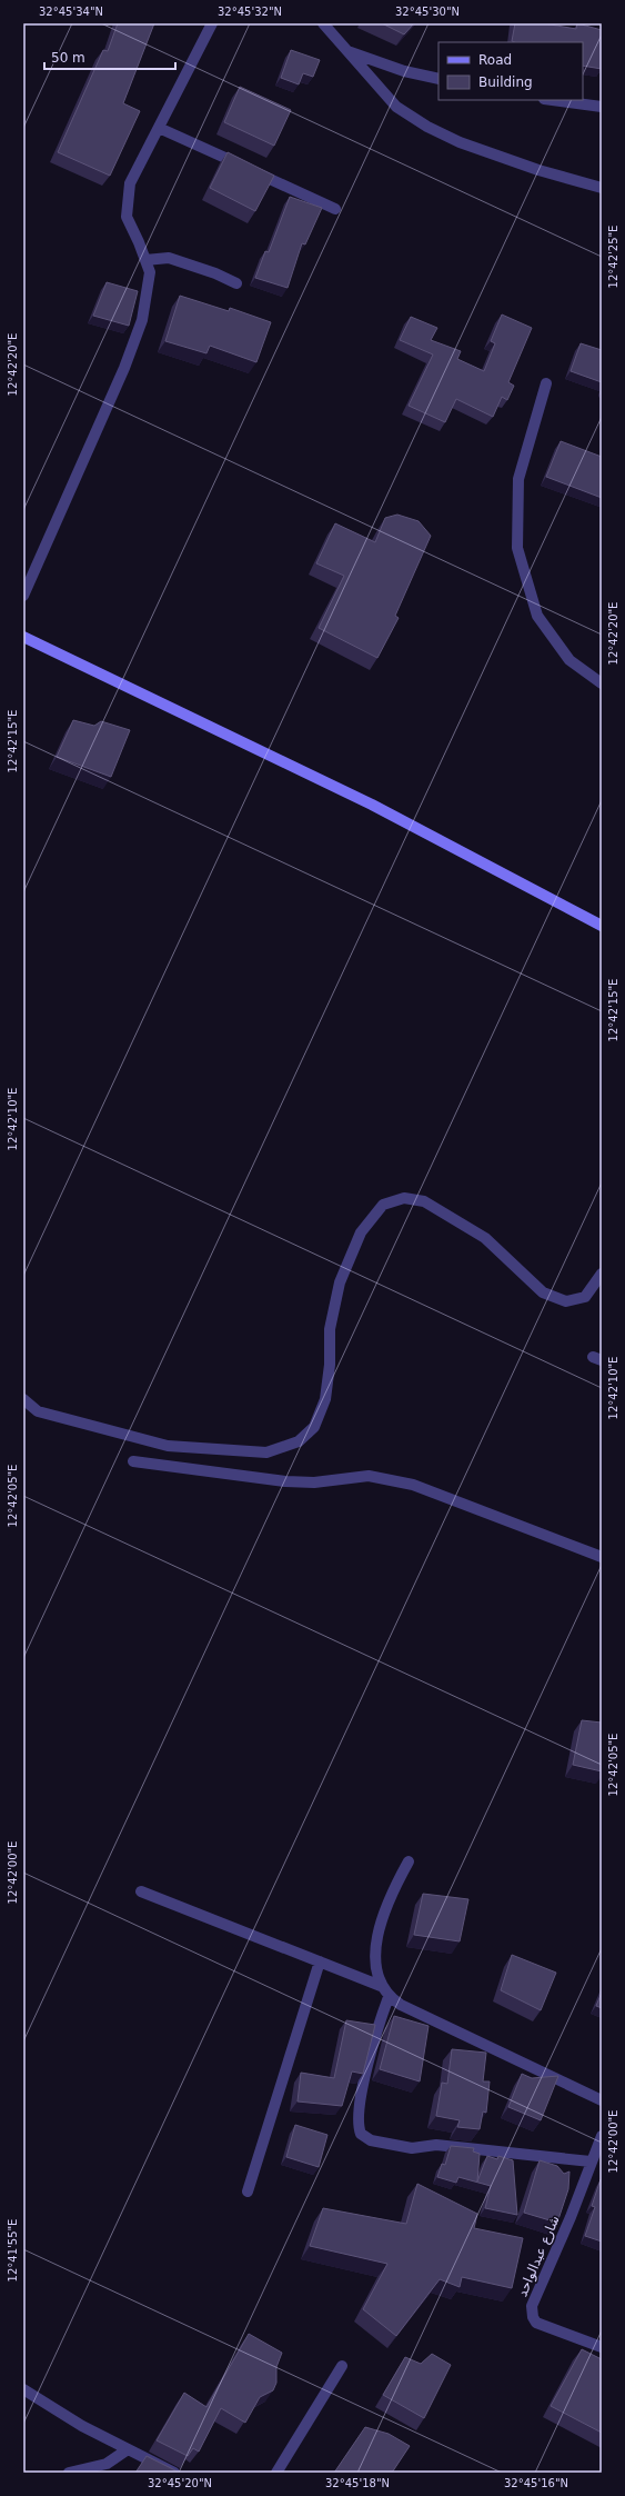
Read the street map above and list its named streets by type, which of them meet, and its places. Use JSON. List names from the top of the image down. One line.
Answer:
{"streets":{"street":["شارع عبدالواحد"]},"legend":["Road","Building"],"scale_bar":"50 m","coordinates":["32°45'34\"N","32°45'32\"N","32°45'30\"N","12°42'25\"E","12°42'20\"E","12°42'15\"E","12°42'10\"E","12°42'05\"E","12°42'00\"E","12°41'55\"E","32°45'20\"N","32°45'18\"N","32°45'16\"N"]}
